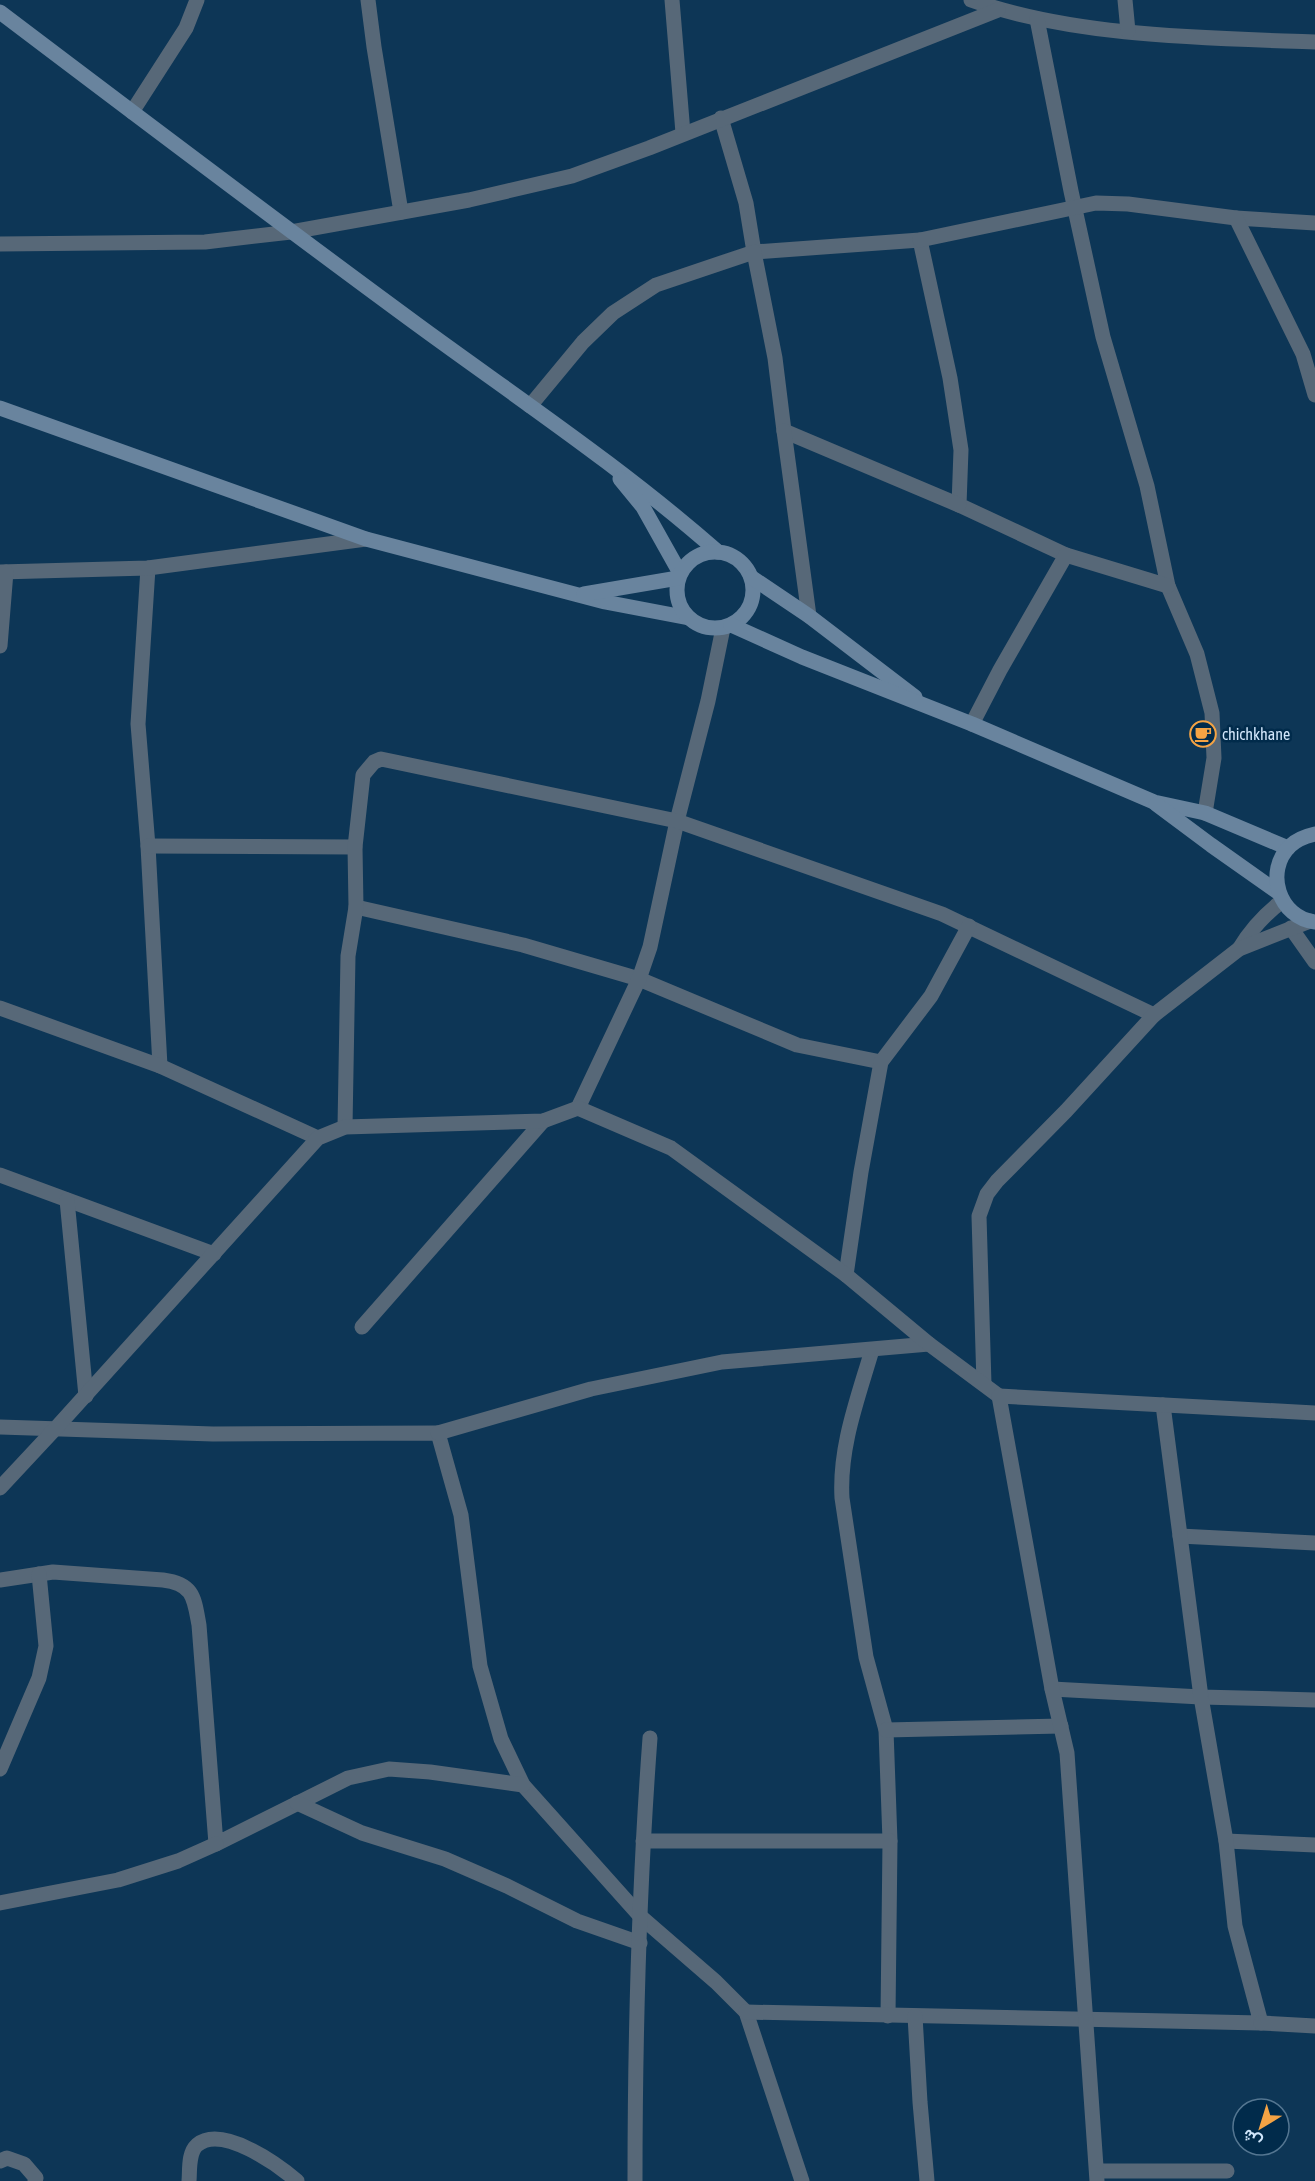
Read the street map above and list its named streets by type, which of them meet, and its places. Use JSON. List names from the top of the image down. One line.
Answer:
{"places":{"cafe":["chichkhane"]},"north":"bottom left"}
